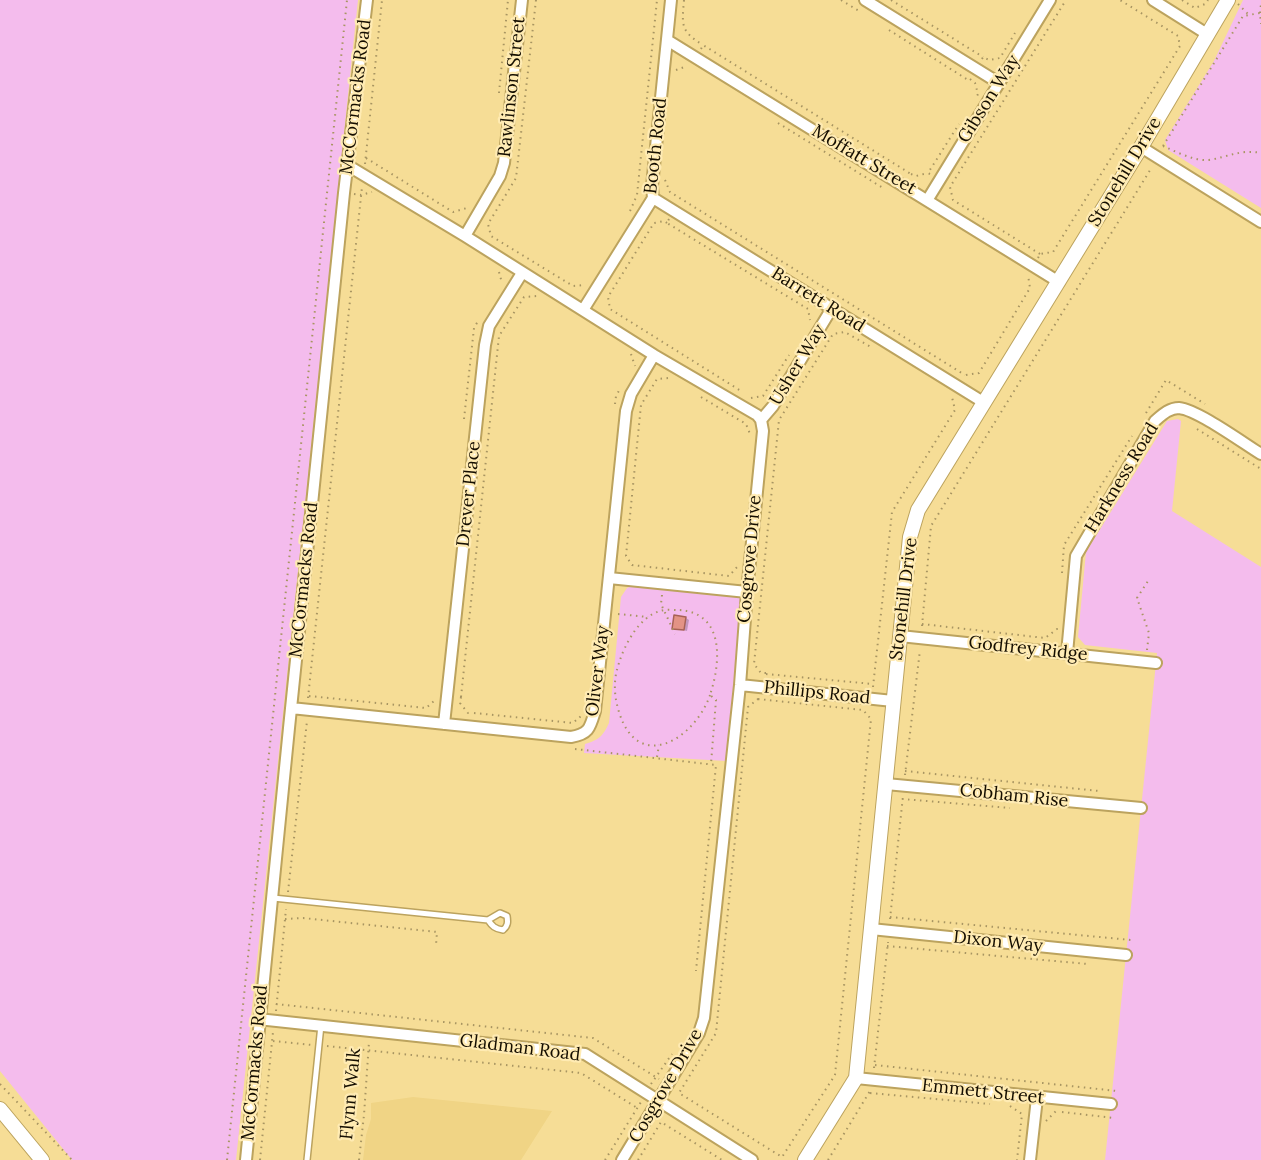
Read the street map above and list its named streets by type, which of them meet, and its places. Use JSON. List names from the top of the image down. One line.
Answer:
{"streets":{"street":["Rawlinson Street","McCormacks Road","Gibson Way","Booth Road","Moffatt Street","Stonehill Drive","Barrett Road","Usher Way","Harkness Road","Drever Place","Cosgrove Drive","Godfrey Ridge","Oliver Way","Phillips Road","Cobham Rise","Dixon Way","Gladman Road","Emmett Street"],"path":["Flynn Walk"]},"crossings":[["McCormacks Road","Oliver Way"],["McCormacks Road","Gladman Road"],["Gibson Way","Moffatt Street"],["Booth Road","Moffatt Street"],["Booth Road","Barrett Road"],["Moffatt Street","Stonehill Drive"],["Stonehill Drive","Barrett Road"],["Stonehill Drive","Godfrey Ridge"],["Stonehill Drive","Phillips Road"],["Stonehill Drive","Cobham Rise"],["Stonehill Drive","Dixon Way"],["Stonehill Drive","Emmett Street"],["Barrett Road","Usher Way"],["Usher Way","Cosgrove Drive"],["Harkness Road","Godfrey Ridge"],["Drever Place","Oliver Way"],["Cosgrove Drive","Phillips Road"],["Cosgrove Drive","Gladman Road"],["Gladman Road","Flynn Walk"]]}
